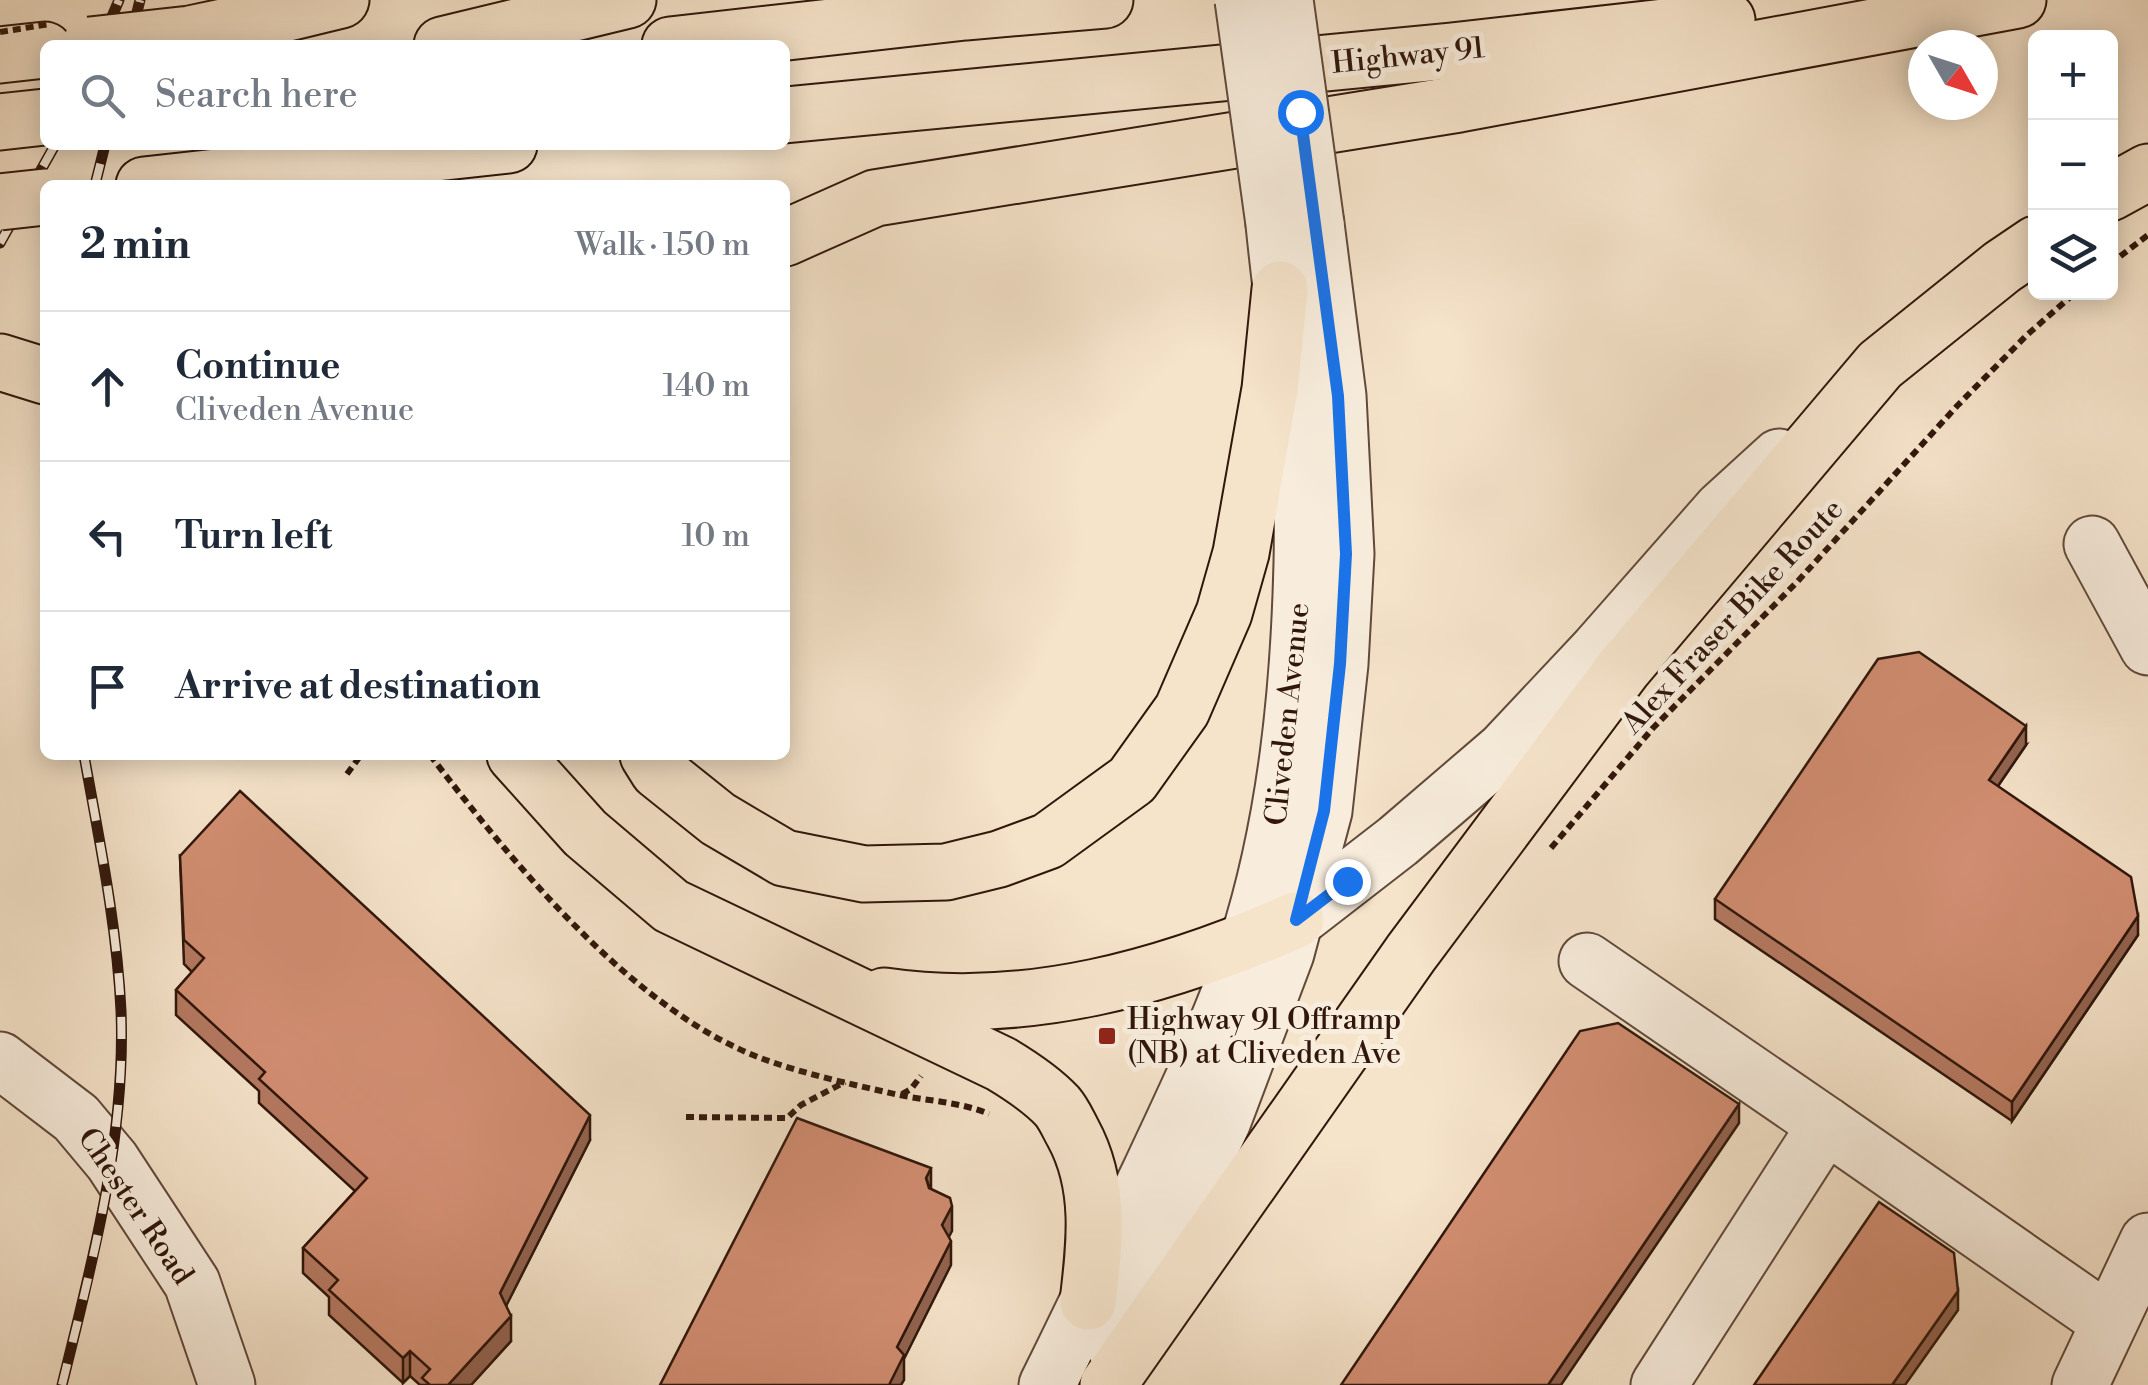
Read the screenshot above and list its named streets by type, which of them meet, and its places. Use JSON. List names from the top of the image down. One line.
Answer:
{"streets":{"highway":["Highway 91"],"street":["Cliveden Avenue","Chester Road"],"path":["Alex Fraser Bike Route"]},"places":{"transit":["Highway 91 Offramp (NB) at Cliveden Ave"]},"north":"bottom right","page":{"map_buttons":["+","−"],"search":"Search here","heading":["2 min","Walk · 150 m"],"list":[["Continue","Cliveden Avenue","140 m"],["Turn left","10 m"],"Arrive at destination"]}}
